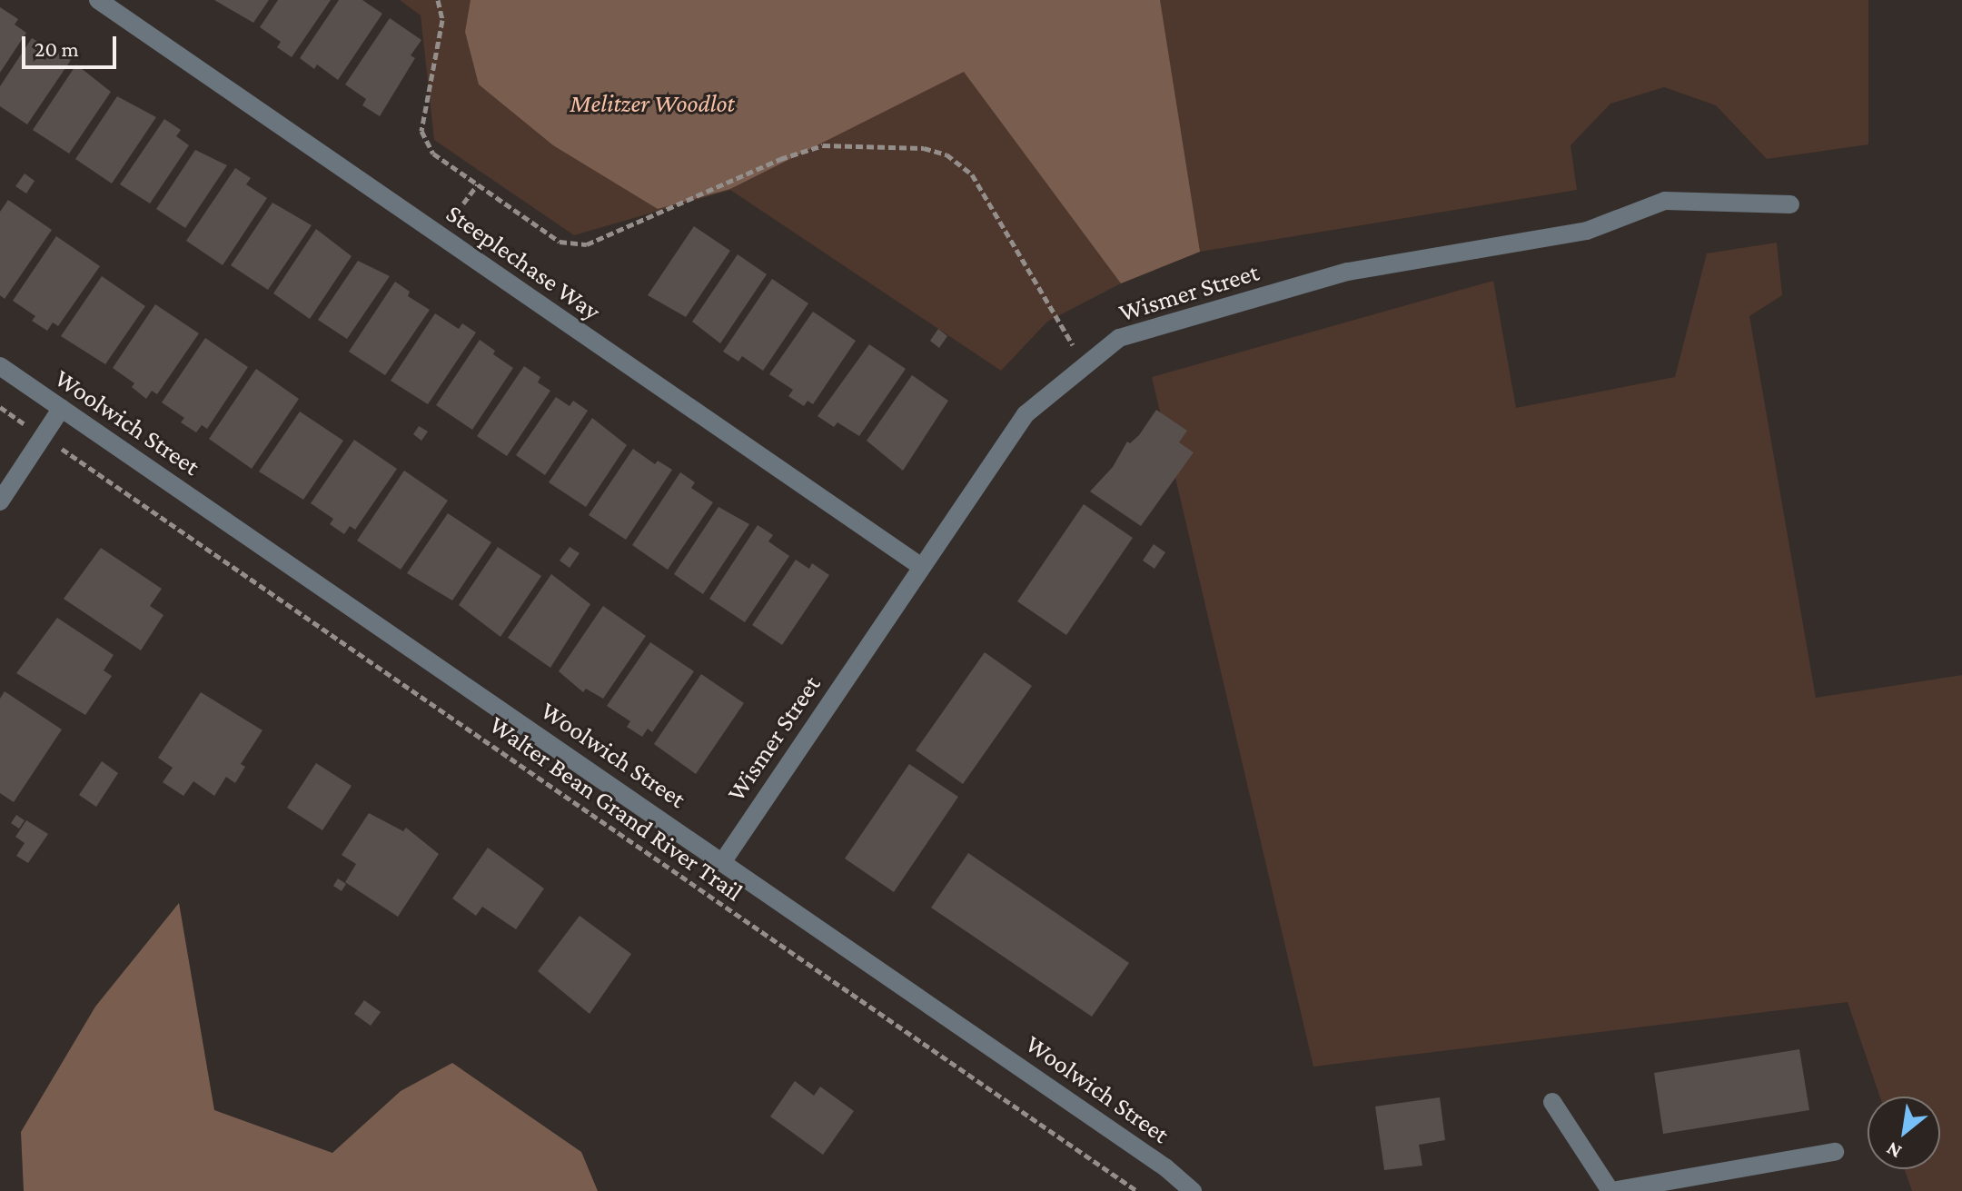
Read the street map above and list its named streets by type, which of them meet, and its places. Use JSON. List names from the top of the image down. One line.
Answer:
{"streets":{"street":["Steeplechase Way","Wismer Street","Woolwich Street"],"path":["Walter Bean Grand River Trail"]},"crossings":[["Steeplechase Way","Wismer Street"],["Wismer Street","Woolwich Street"]],"parks":["Melitzer Woodlot"],"scale_bar":"20 m","north":"bottom left"}
